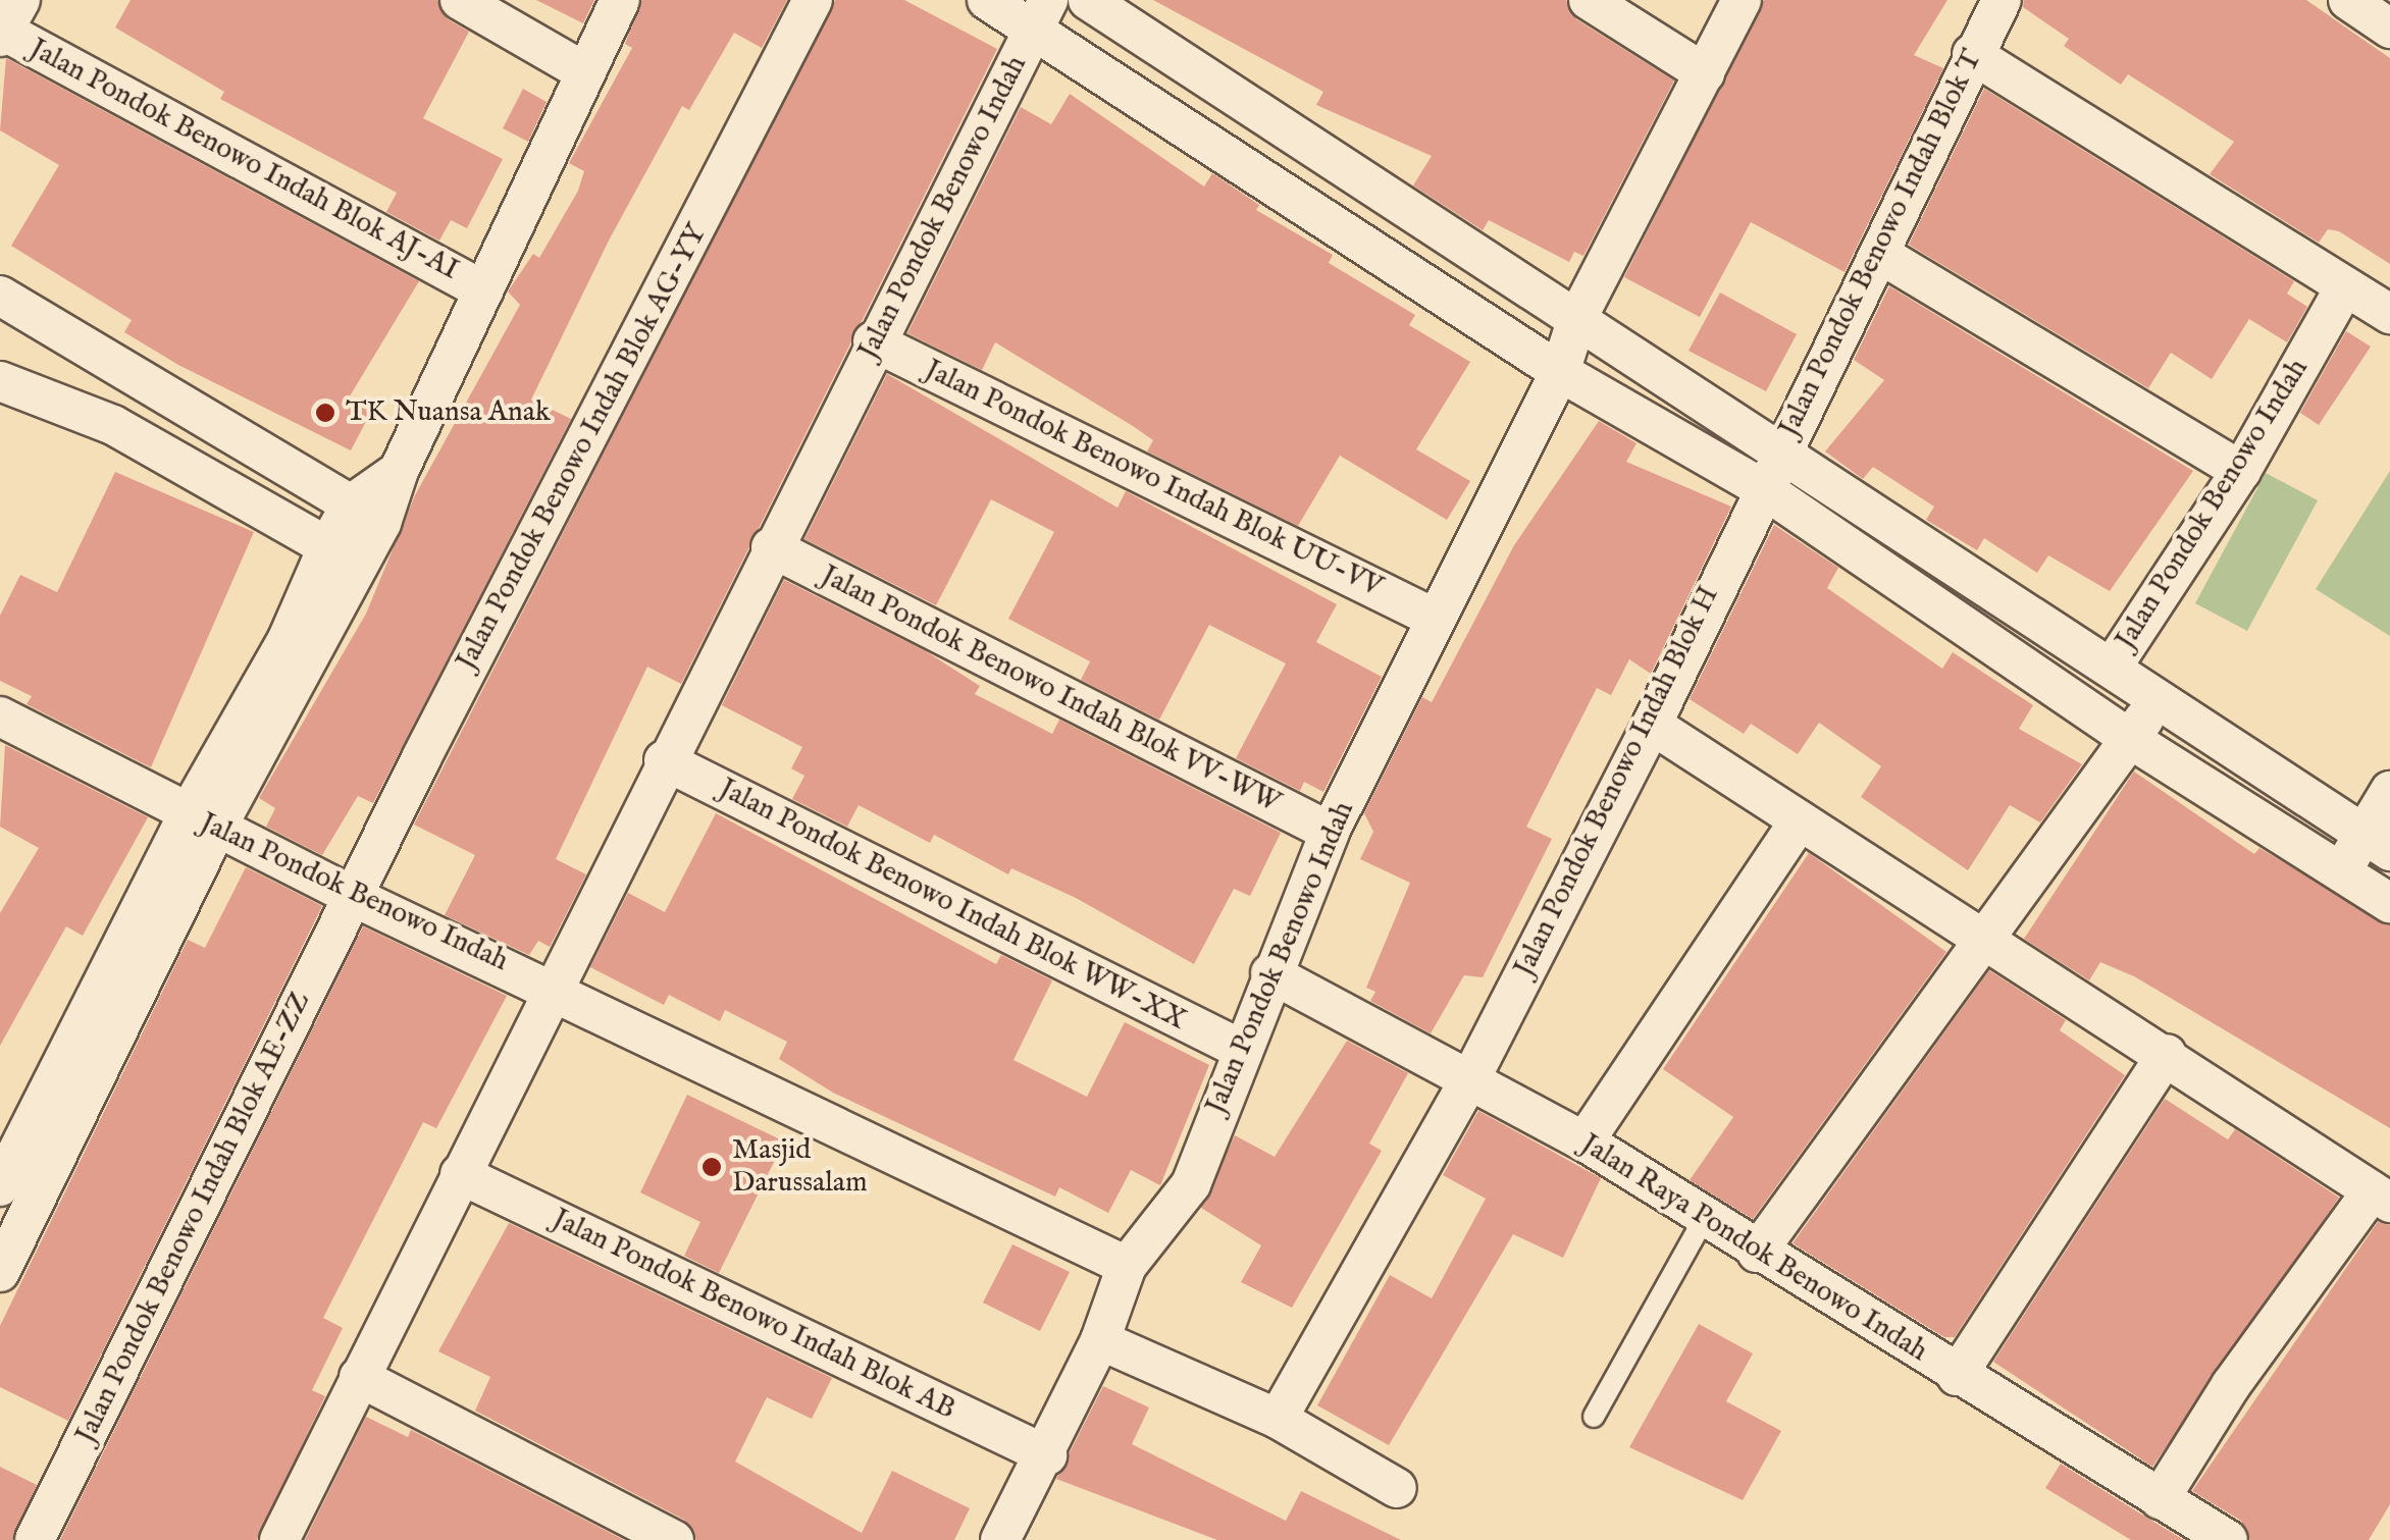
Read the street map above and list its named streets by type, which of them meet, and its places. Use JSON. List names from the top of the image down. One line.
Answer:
{"streets":{"street":["Jalan Pondok Benowo Indah Blok AJ-AI","Jalan Pondok Benowo Indah","Jalan Pondok Benowo Indah Blok T","Jalan Pondok Benowo Indah Blok AG-YY","Jalan Pondok Benowo Indah Blok UU-VV","Jalan Pondok Benowo Indah Blok VV-WW","Jalan Pondok Benowo Indah Blok H","Jalan Pondok Benowo Indah Blok WW-XX","Jalan Pondok Benowo Indah Blok AE-ZZ","Jalan Raya Pondok Benowo Indah","Jalan Pondok Benowo Indah Blok AB"]},"crossings":[["Jalan Pondok Benowo Indah Blok AJ-AI","Jalan Pondok Benowo Indah"],["Jalan Pondok Benowo Indah","Jalan Pondok Benowo Indah Blok T"],["Jalan Pondok Benowo Indah","Jalan Pondok Benowo Indah Blok AG-YY"],["Jalan Pondok Benowo Indah","Jalan Pondok Benowo Indah Blok UU-VV"],["Jalan Pondok Benowo Indah","Jalan Pondok Benowo Indah Blok VV-WW"],["Jalan Pondok Benowo Indah","Jalan Pondok Benowo Indah Blok H"],["Jalan Pondok Benowo Indah","Jalan Pondok Benowo Indah Blok WW-XX"],["Jalan Pondok Benowo Indah","Jalan Pondok Benowo Indah Blok AE-ZZ"],["Jalan Pondok Benowo Indah","Jalan Raya Pondok Benowo Indah"],["Jalan Pondok Benowo Indah","Jalan Pondok Benowo Indah Blok AB"],["Jalan Pondok Benowo Indah Blok T","Jalan Pondok Benowo Indah Blok H"],["Jalan Pondok Benowo Indah Blok AG-YY","Jalan Pondok Benowo Indah Blok AE-ZZ"],["Jalan Pondok Benowo Indah Blok H","Jalan Raya Pondok Benowo Indah"]],"places":["TK Nuansa Anak","Masjid Darussalam"]}
